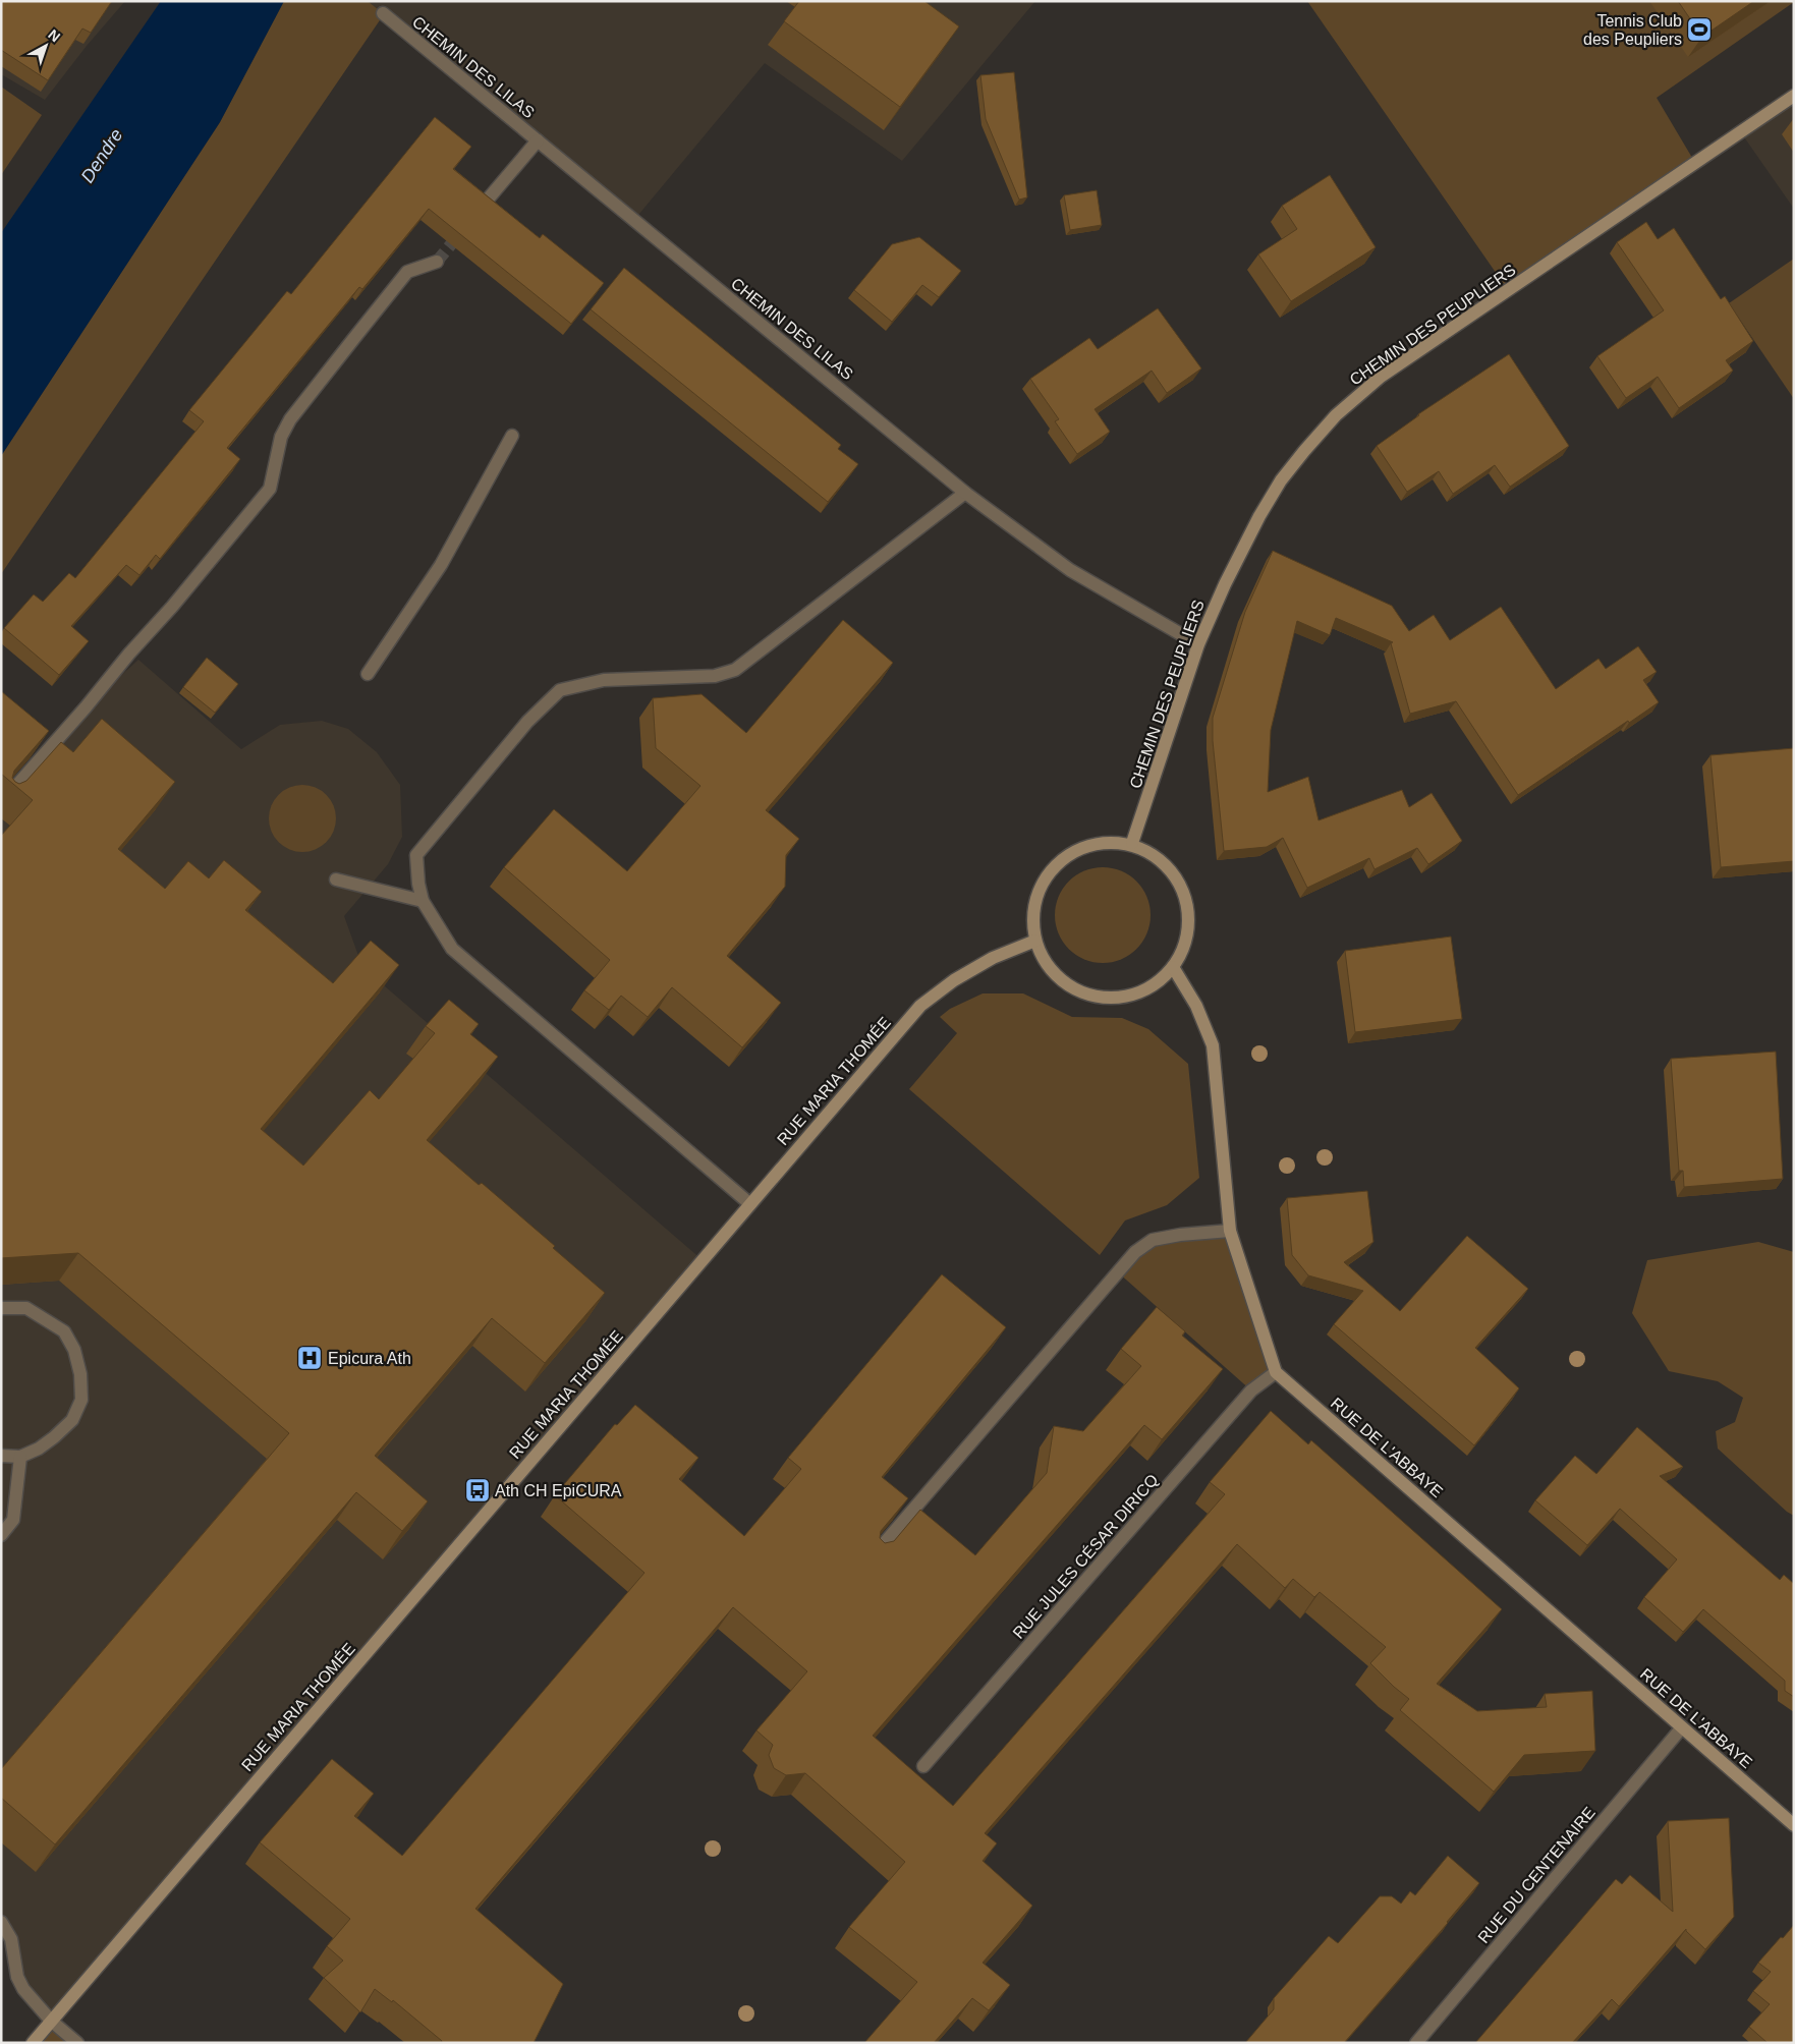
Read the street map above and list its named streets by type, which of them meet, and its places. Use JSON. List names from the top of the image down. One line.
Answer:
{"streets":{"street":["CHEMIN DES LILAS","CHEMIN DES PEUPLIERS","RUE MARIA THOMÉE","RUE DE L'ABBAYE","RUE JULES CÉSAR DIRICQ","RUE DU CENTENAIRE"]},"crossings":[["CHEMIN DES LILAS","CHEMIN DES PEUPLIERS"],["CHEMIN DES PEUPLIERS","RUE MARIA THOMÉE"],["RUE DE L'ABBAYE","RUE JULES CÉSAR DIRICQ"],["RUE DE L'ABBAYE","RUE DU CENTENAIRE"]],"water":["Dendre"],"places":{"sports":["Tennis Club des Peupliers"],"hospital":["Epicura Ath"],"bus stop":["Ath CH EpiCURA"]},"north":"top right"}
